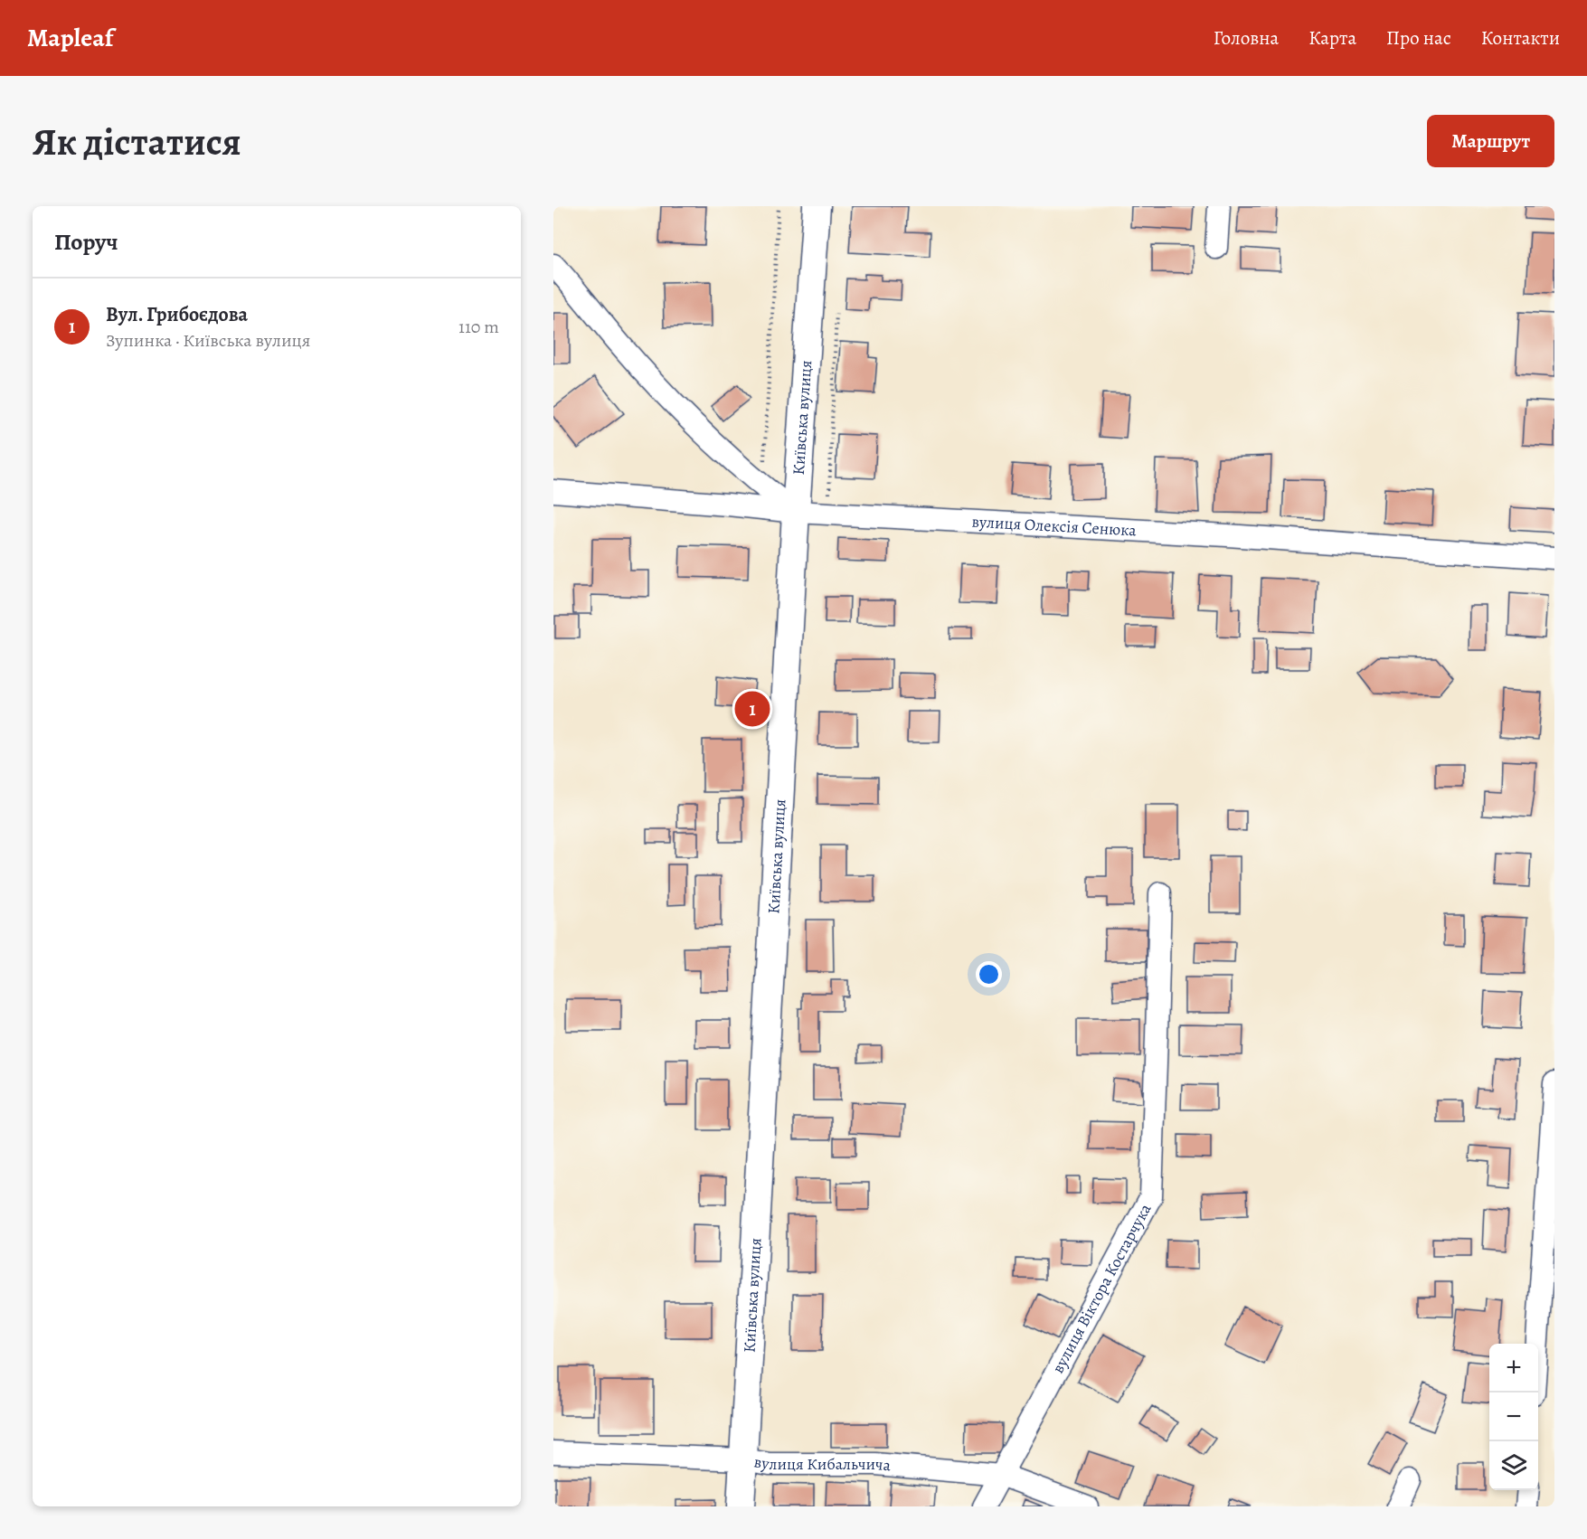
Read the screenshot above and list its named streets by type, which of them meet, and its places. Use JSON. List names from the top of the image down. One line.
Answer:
{"streets":{"main road":["Київська вулиця"],"street":["вулиця Олексія Сенюка","вулиця Віктора Костарчука","вулиця Кибальчича"]},"crossings":[["Київська вулиця","вулиця Олексія Сенюка"],["Київська вулиця","вулиця Кибальчича"],["вулиця Віктора Костарчука","вулиця Кибальчича"]],"page":{"header":"Mapleaf","nav":["Головна","Карта","Про нас","Контакти"],"buttons":"Маршрут","title":"Як дістатися","heading":"Поруч","list":[{"mark":"1","name":"Вул. Грибоєдова","note":"Зупинка · Київська вулиця","value":"110 m"}],"pins":"1","map_buttons":["+","−"]}}
